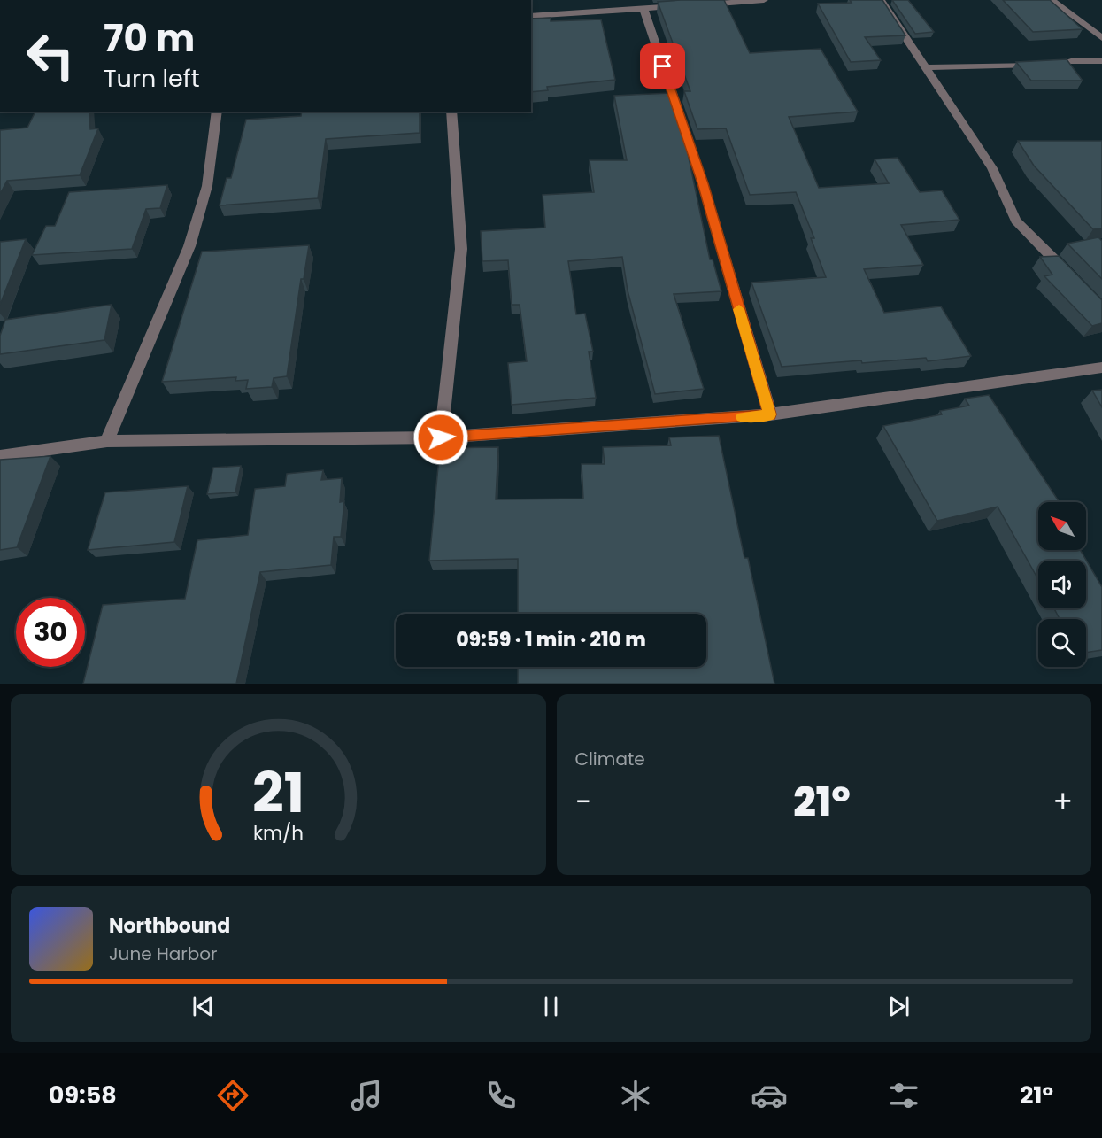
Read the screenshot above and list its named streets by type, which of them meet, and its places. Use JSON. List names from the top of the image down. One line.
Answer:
{"north":"top left","page":{"turn":["70 m","Turn left"],"limit":"30","trip":"09:59 · 1 min · 210 m","tile":"Climate","heat":["−","21°","+"],"song":["Northbound","June Harbor"],"tabs":["09:58","21°"],"gauge":["21","km/h"]}}
